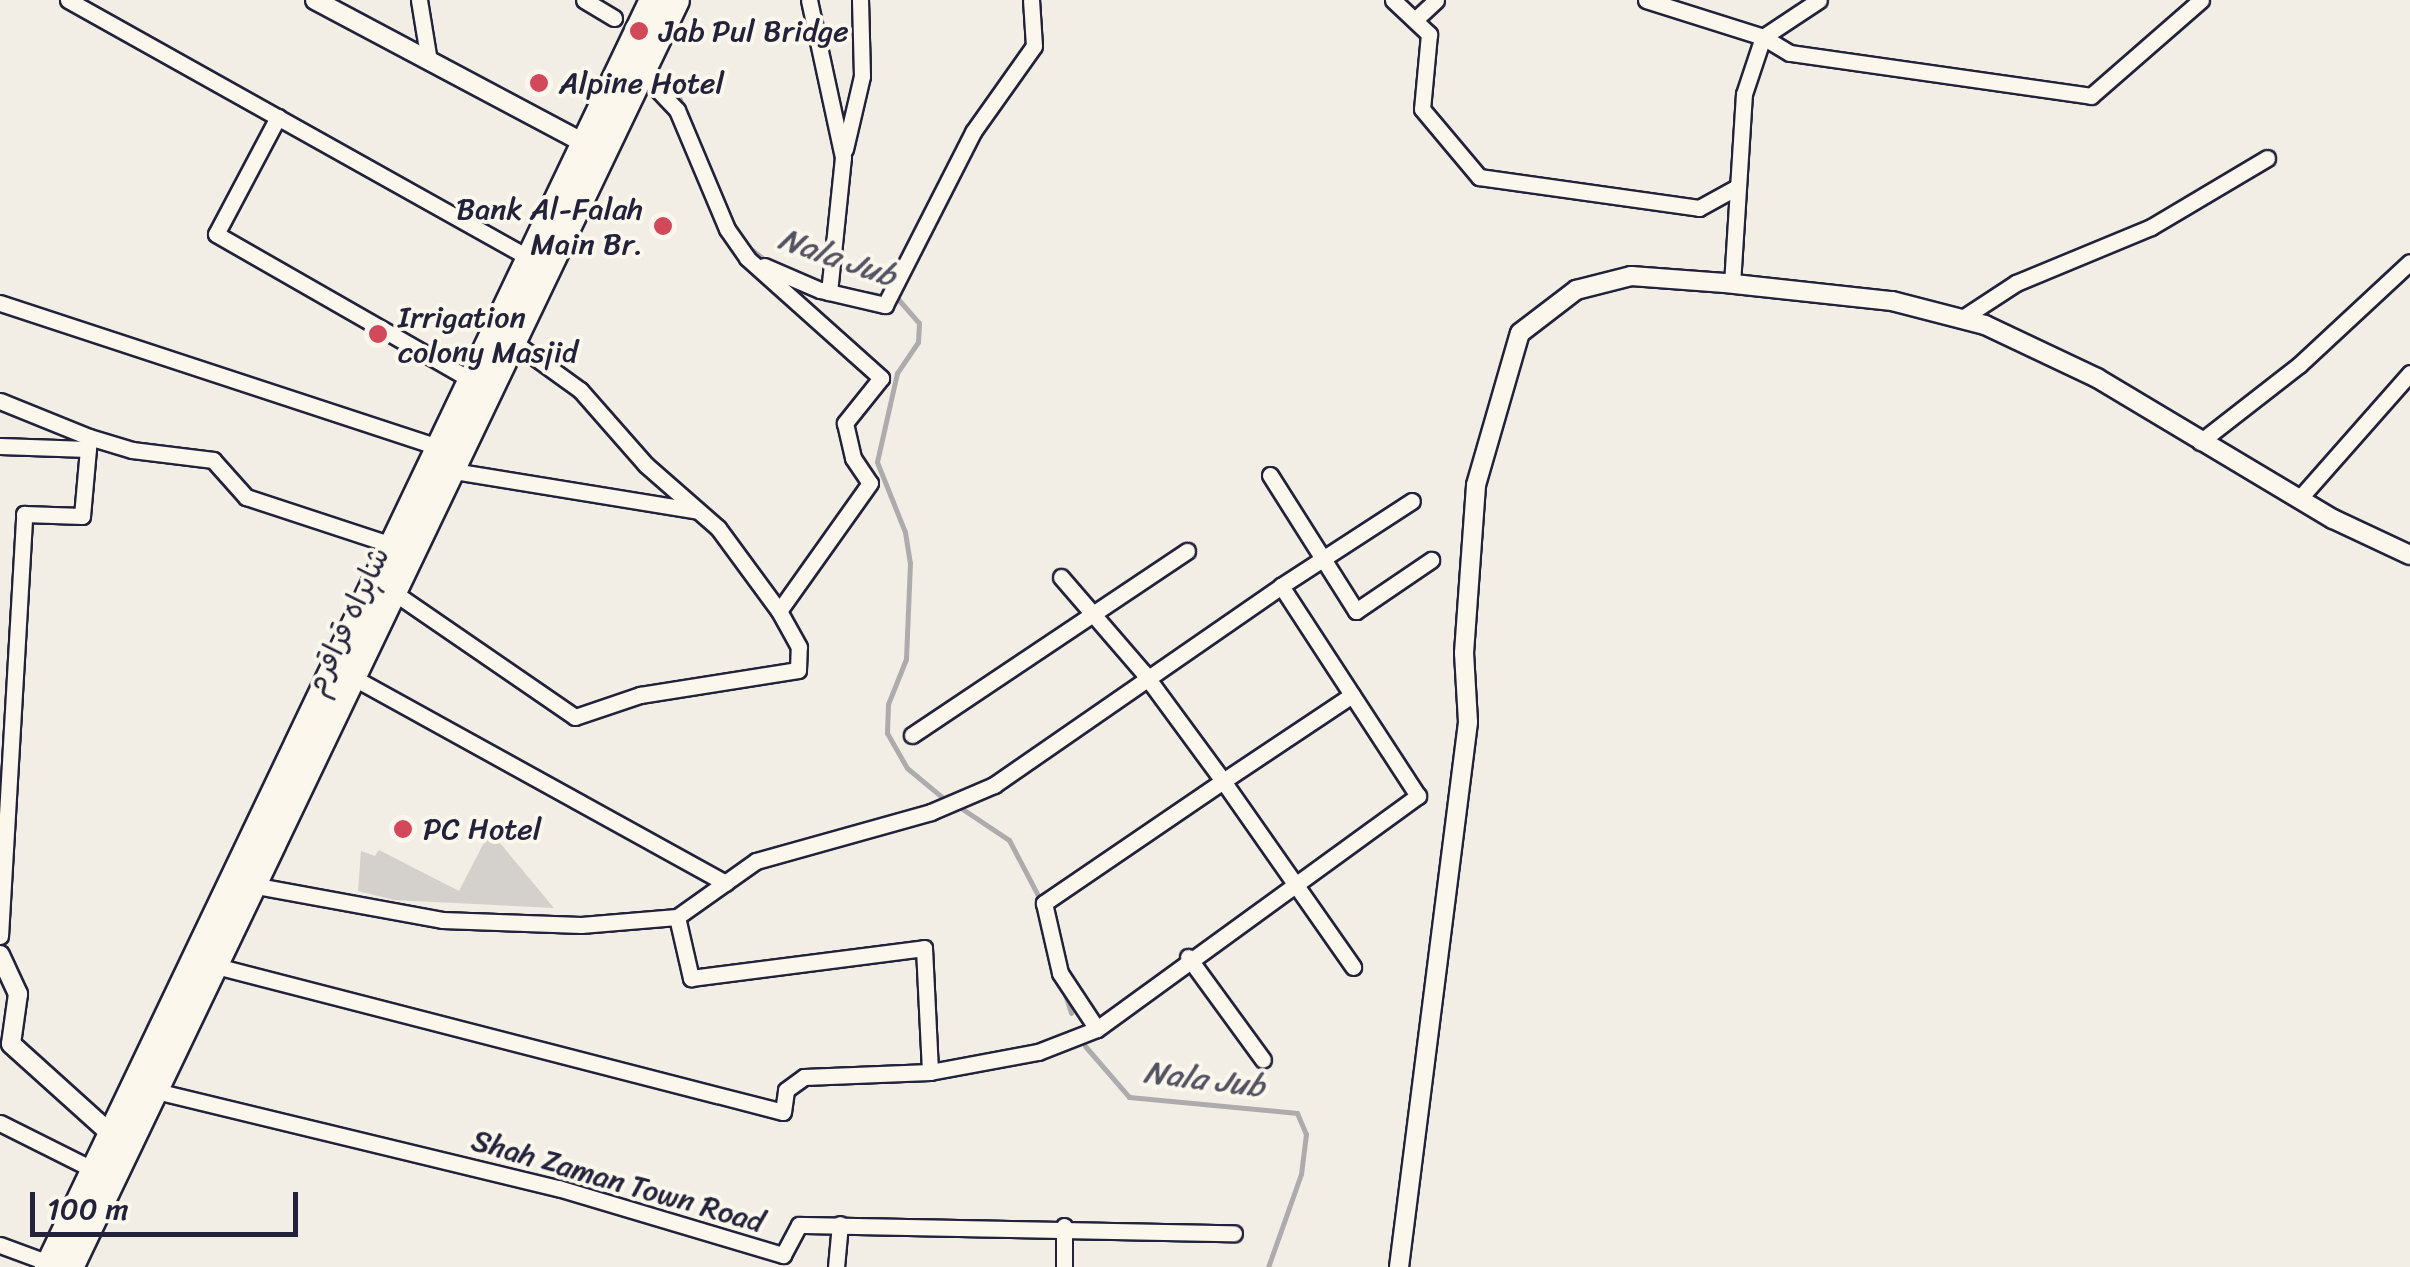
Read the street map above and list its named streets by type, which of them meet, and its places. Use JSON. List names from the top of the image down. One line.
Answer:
{"streets":{"highway":["شاہراہ قراقرم"],"street":["Shah Zaman Town Road"]},"crossings":[["شاہراہ قراقرم","Shah Zaman Town Road"]],"water":["Nala Jub"],"places":["Jab Pul Bridge","Alpine Hotel","Bank Al-Falah Main Br.","Irrigation colony Masjid","PC Hotel"],"scale_bar":"100 m"}
